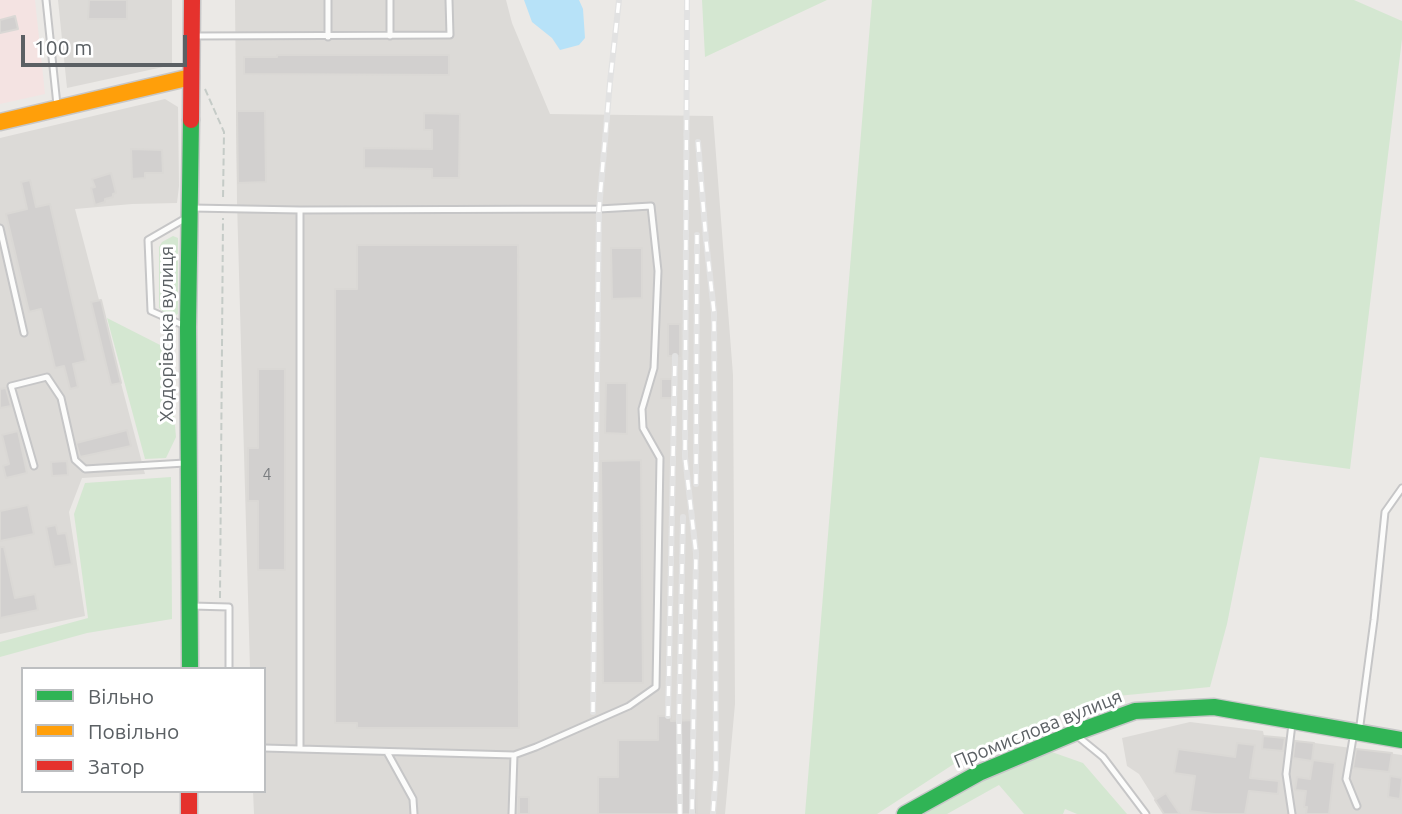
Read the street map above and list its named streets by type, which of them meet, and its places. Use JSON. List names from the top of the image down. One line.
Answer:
{"streets":{"street":["Ходорівська вулиця","Промислова вулиця"]},"house_numbers":["4"],"legend":["Вільно","Повільно","Затор"],"scale_bar":"100 m"}
